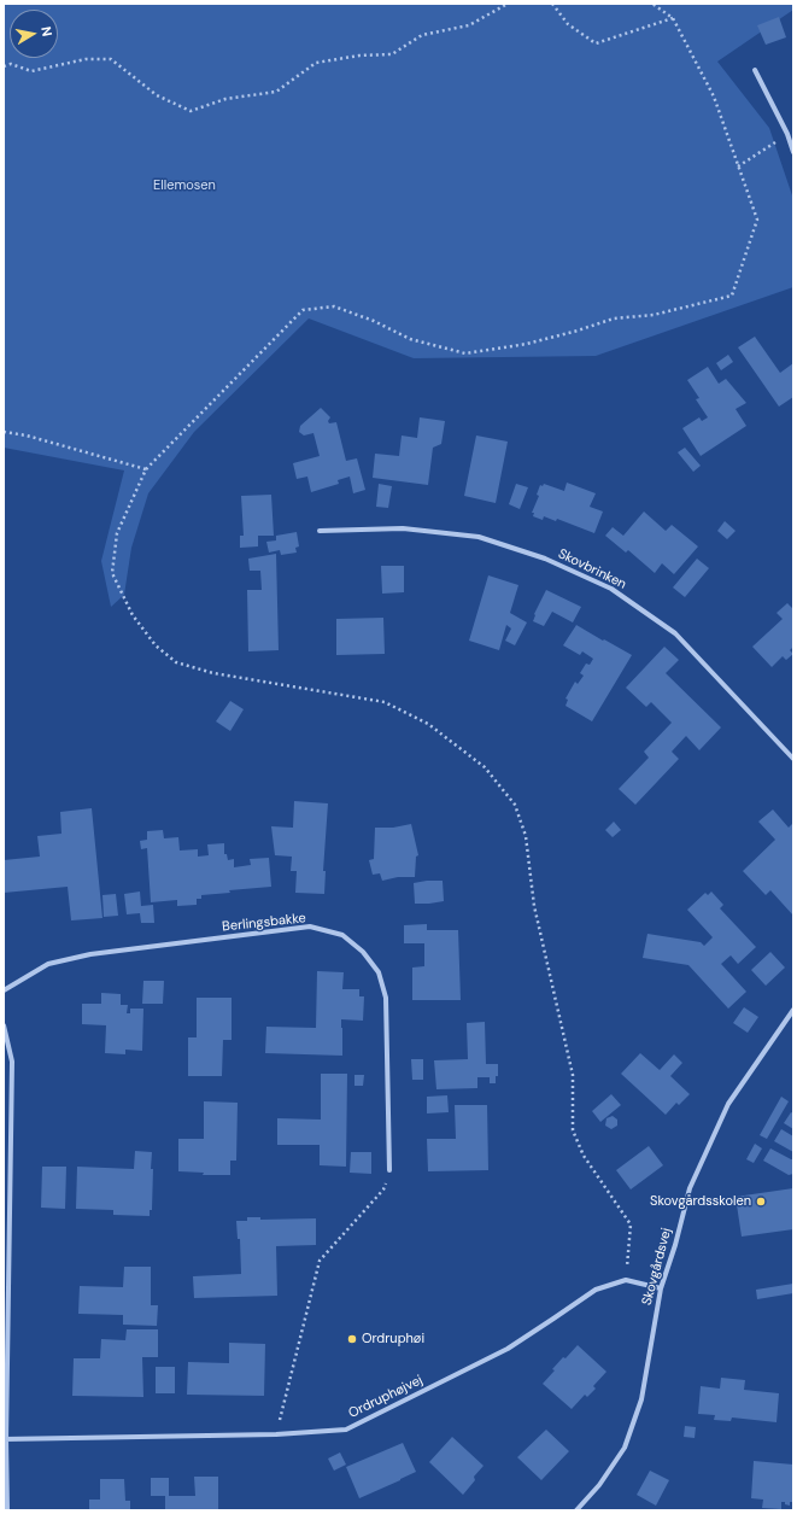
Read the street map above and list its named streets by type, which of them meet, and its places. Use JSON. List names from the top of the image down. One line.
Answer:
{"streets":{"street":["Skovbrinken","Berlingsbakke","Skovgårdsvej","Ordruphøjvej"]},"parks":["Ellemosen"],"places":["Skovgårdsskolen","Ordruphøi"],"north":"right"}
